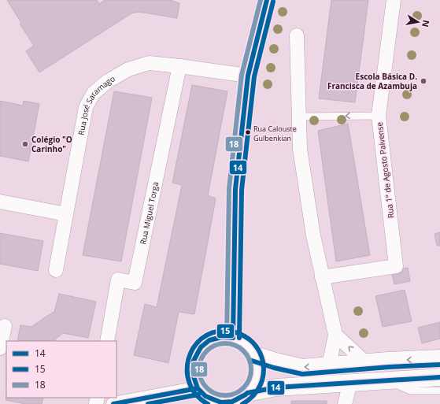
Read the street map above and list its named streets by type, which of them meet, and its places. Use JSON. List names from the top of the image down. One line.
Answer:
{"streets":{"street":["Rua José Saramago","Rua 1º de Agosto Paivense","Rua Miguel Torga"]},"crossings":[["Rua José Saramago","Rua Miguel Torga"]],"places":["Escola Básica D. Francisca de Azambuja","Rua Calouste Gulbenkian","Colégio \"O Carinho\""],"lines":["transit line 14","transit line 18","transit line 15"],"legend":["14","15","18"],"north":"right"}
